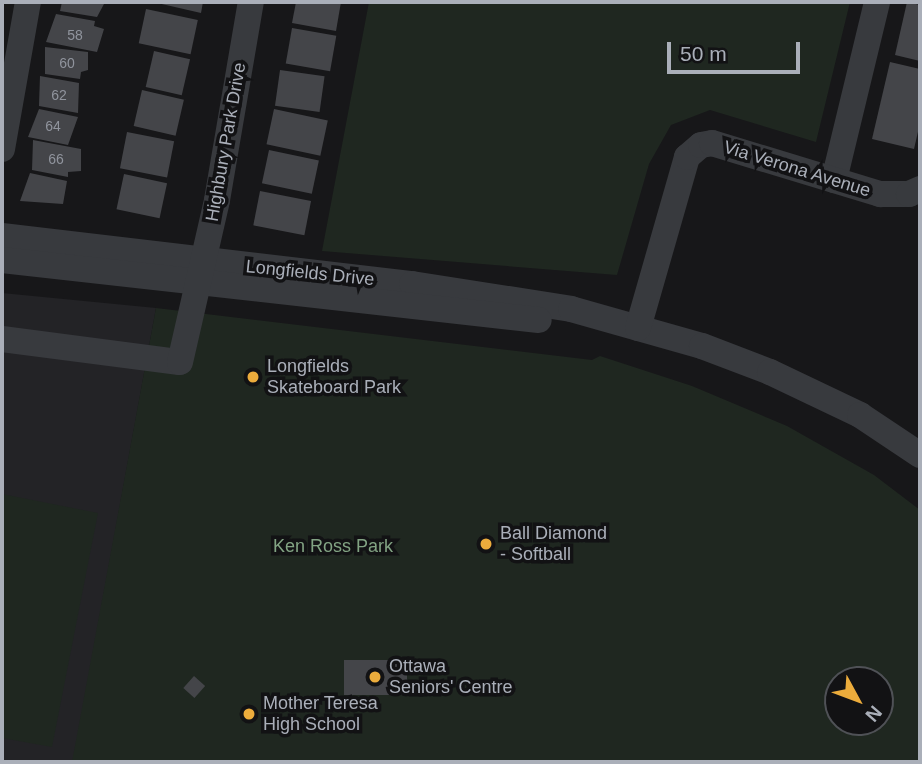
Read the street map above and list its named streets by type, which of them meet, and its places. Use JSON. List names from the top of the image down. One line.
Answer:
{"streets":{"street":["Highbury Park Drive","Via Verona Avenue","Longfields Drive"]},"crossings":[["Highbury Park Drive","Longfields Drive"],["Via Verona Avenue","Longfields Drive"]],"parks":["Ken Ross Park"],"places":["Longfields Skateboard Park","Ball Diamond - Softball","Ottawa Seniors' Centre","Mother Teresa High School"],"house_numbers":["58","60","62","64","66"],"scale_bar":"50 m","north":"bottom right"}
